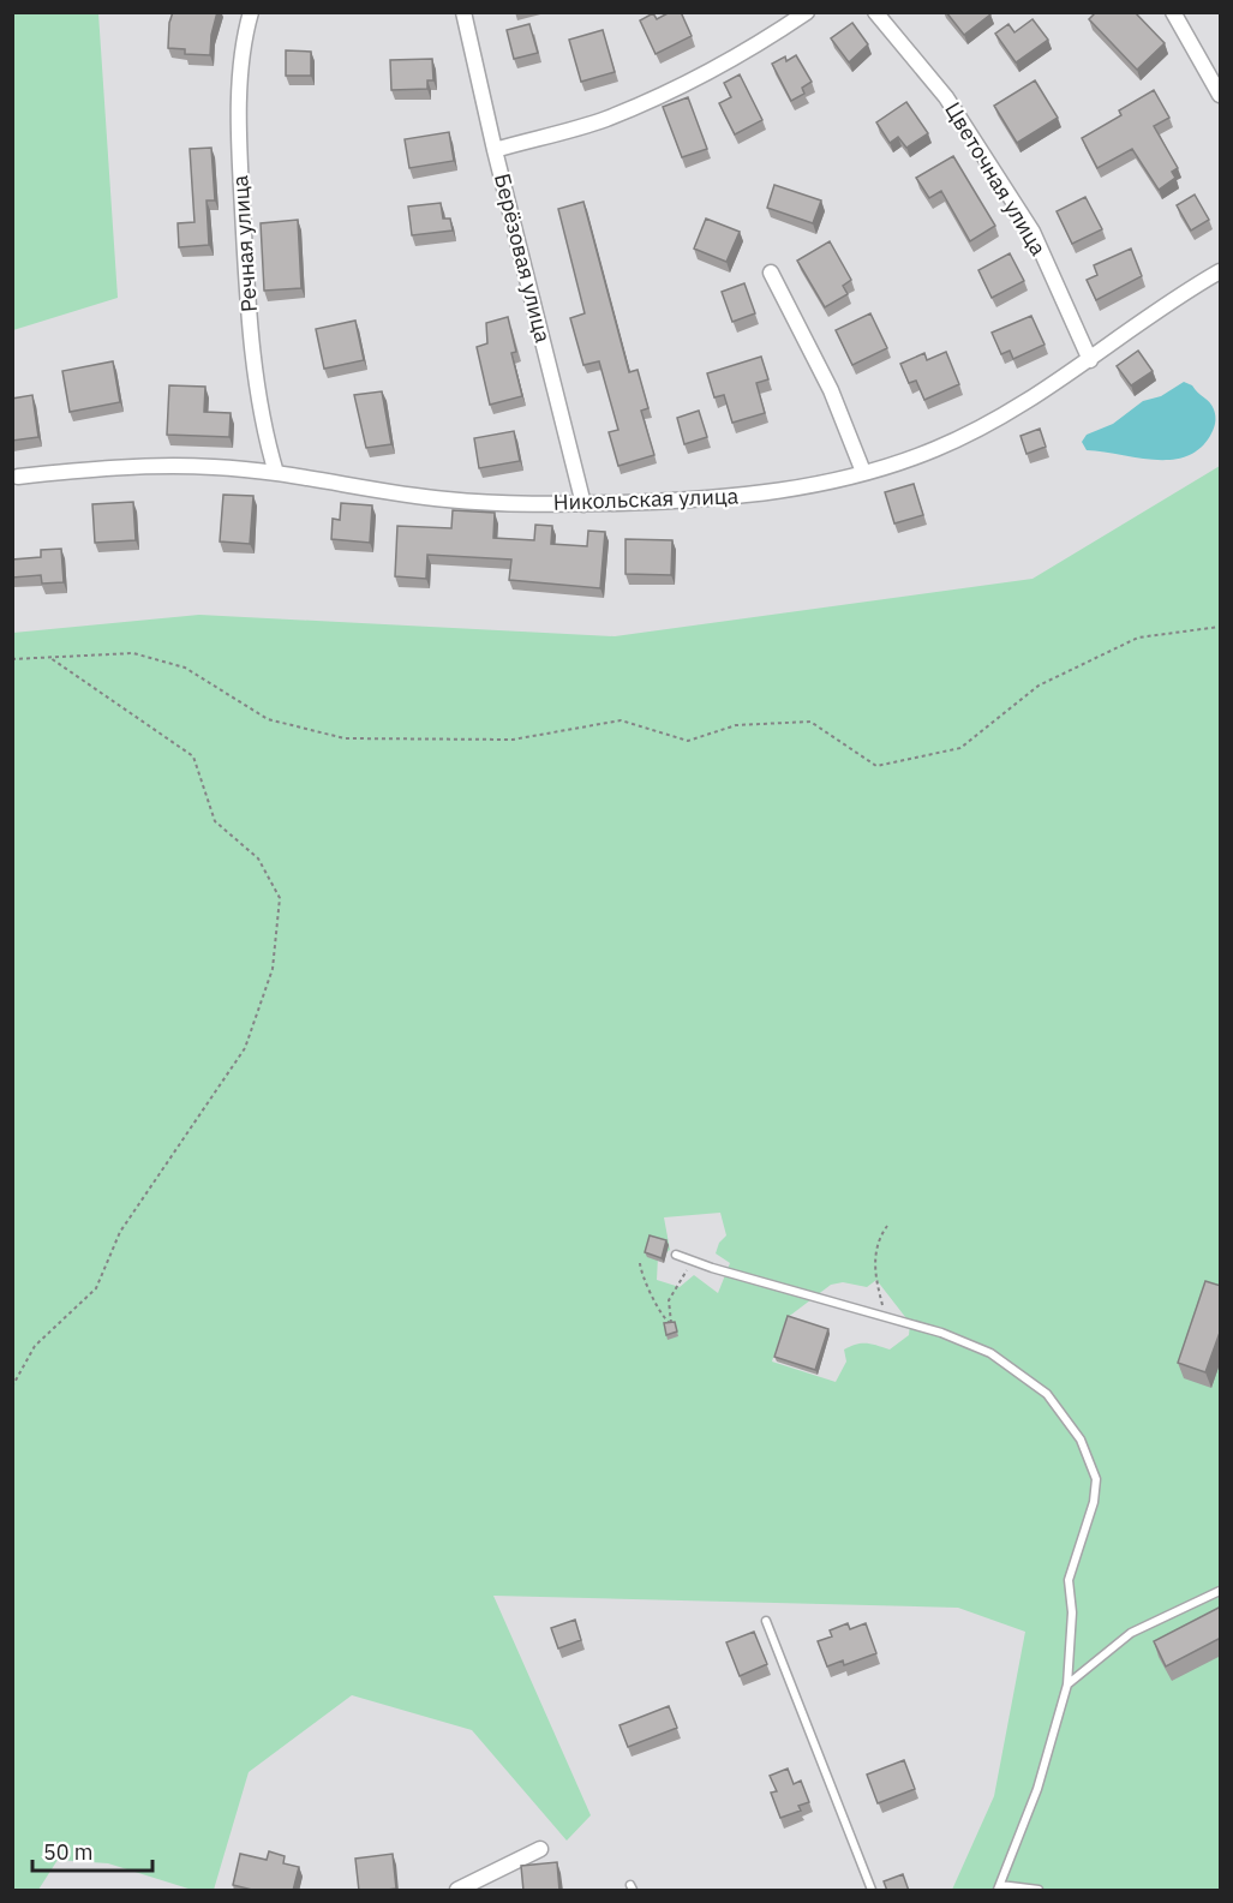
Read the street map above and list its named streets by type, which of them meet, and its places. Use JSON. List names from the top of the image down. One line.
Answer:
{"streets":{"street":["Цветочная улица","Речная улица","Берёзовая улица","Никольская улица"]},"crossings":[["Цветочная улица","Никольская улица"],["Речная улица","Никольская улица"],["Берёзовая улица","Никольская улица"]],"scale_bar":"50 m"}
